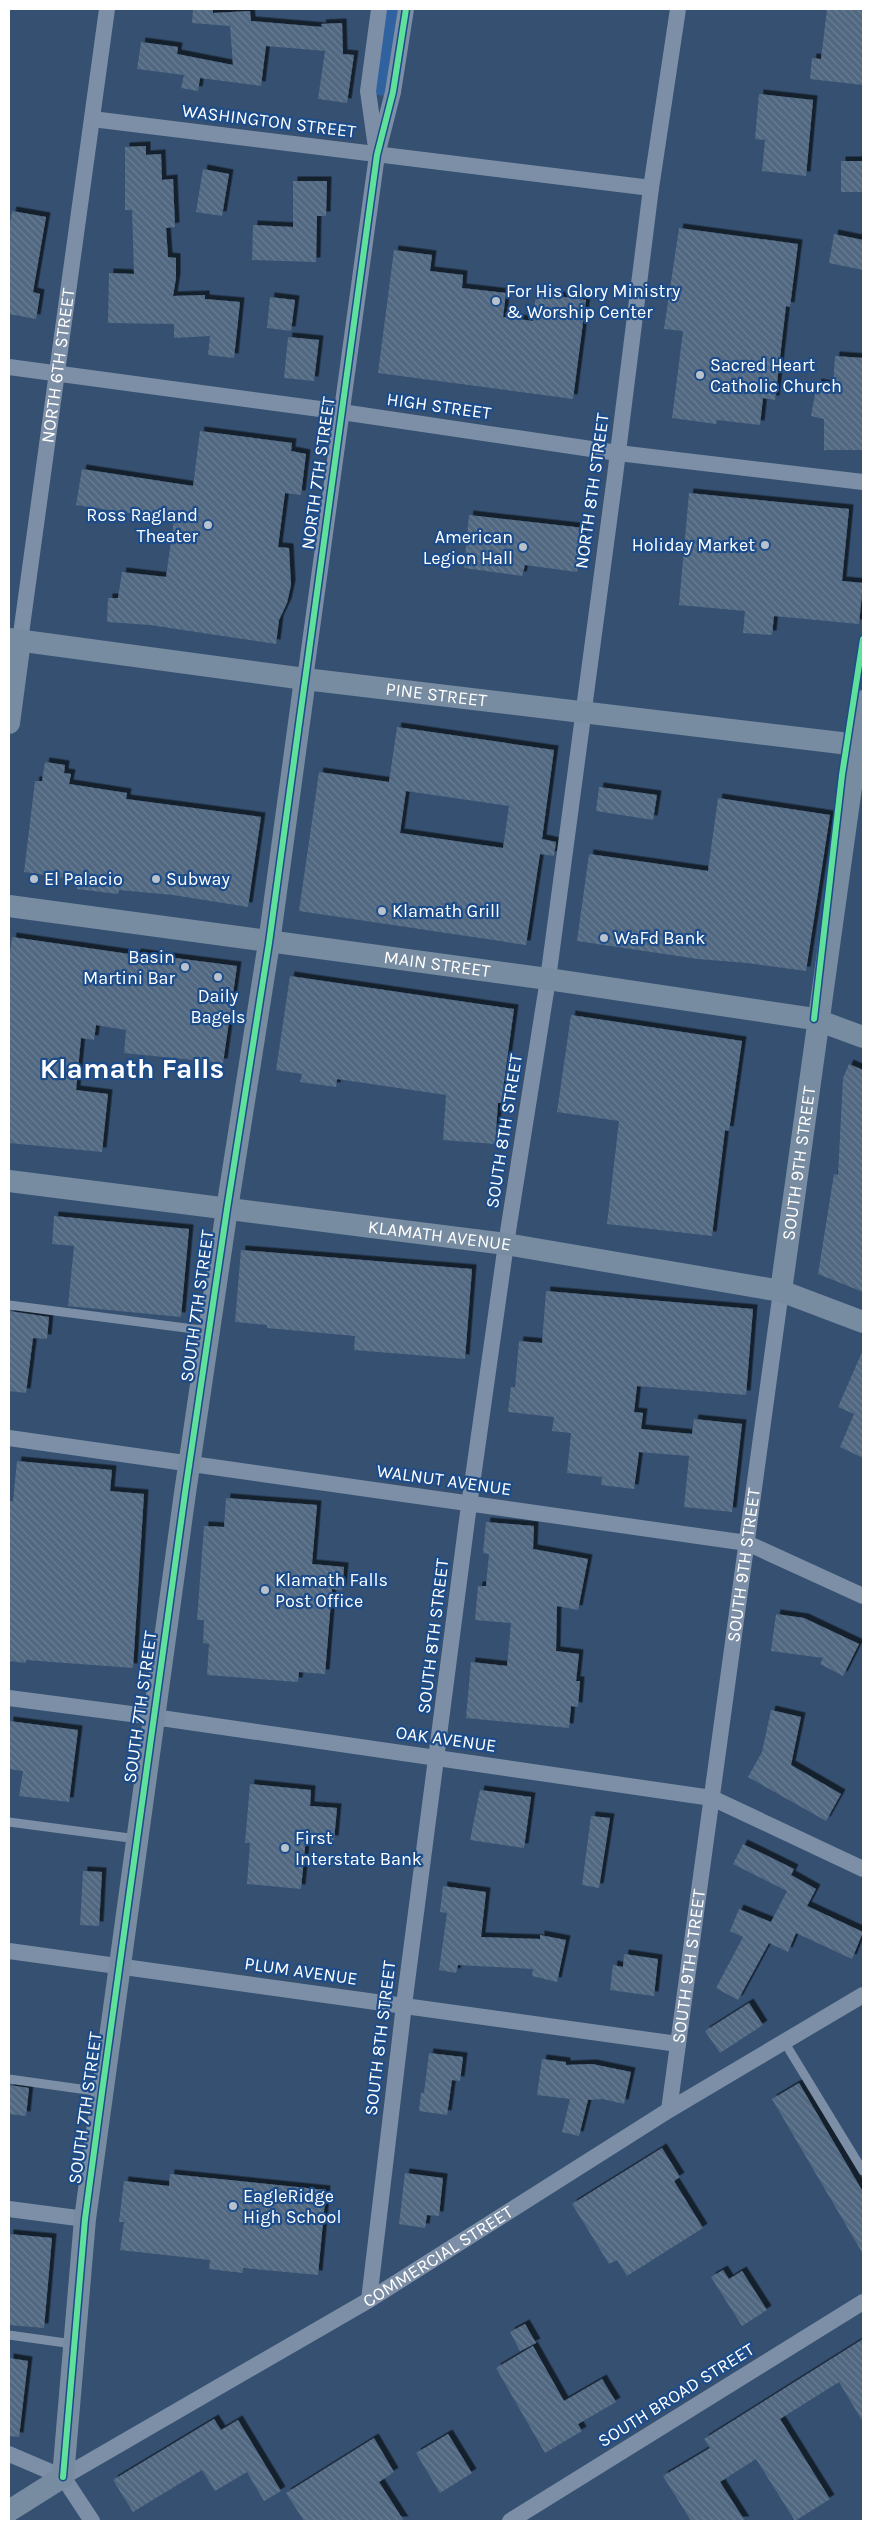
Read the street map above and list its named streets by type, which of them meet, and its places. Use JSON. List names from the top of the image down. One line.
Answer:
{"streets":{"street":["WASHINGTON STREET","NORTH 6TH STREET","HIGH STREET","NORTH 7TH STREET","NORTH 8TH STREET","PINE STREET","MAIN STREET","SOUTH 8TH STREET","SOUTH 9TH STREET","KLAMATH AVENUE","SOUTH 7TH STREET","WALNUT AVENUE","OAK AVENUE","PLUM AVENUE","COMMERCIAL STREET","SOUTH BROAD STREET"]},"crossings":[["WASHINGTON STREET","NORTH 6TH STREET"],["WASHINGTON STREET","NORTH 7TH STREET"],["WASHINGTON STREET","NORTH 8TH STREET"],["NORTH 6TH STREET","HIGH STREET"],["NORTH 6TH STREET","PINE STREET"],["HIGH STREET","NORTH 7TH STREET"],["HIGH STREET","NORTH 8TH STREET"],["NORTH 7TH STREET","PINE STREET"],["NORTH 7TH STREET","MAIN STREET"],["NORTH 7TH STREET","SOUTH 7TH STREET"],["NORTH 8TH STREET","PINE STREET"],["NORTH 8TH STREET","MAIN STREET"],["NORTH 8TH STREET","SOUTH 8TH STREET"],["PINE STREET","SOUTH 9TH STREET"],["MAIN STREET","SOUTH 8TH STREET"],["MAIN STREET","SOUTH 9TH STREET"],["MAIN STREET","SOUTH 7TH STREET"],["SOUTH 8TH STREET","KLAMATH AVENUE"],["SOUTH 8TH STREET","WALNUT AVENUE"],["SOUTH 8TH STREET","OAK AVENUE"],["SOUTH 8TH STREET","PLUM AVENUE"],["SOUTH 8TH STREET","COMMERCIAL STREET"],["SOUTH 9TH STREET","KLAMATH AVENUE"],["SOUTH 9TH STREET","WALNUT AVENUE"],["SOUTH 9TH STREET","OAK AVENUE"],["SOUTH 9TH STREET","PLUM AVENUE"],["SOUTH 9TH STREET","COMMERCIAL STREET"],["KLAMATH AVENUE","SOUTH 7TH STREET"],["SOUTH 7TH STREET","WALNUT AVENUE"],["SOUTH 7TH STREET","OAK AVENUE"],["SOUTH 7TH STREET","PLUM AVENUE"],["SOUTH 7TH STREET","COMMERCIAL STREET"]],"districts":["Klamath Falls"],"places":["For His Glory Ministry & Worship Center","Sacred Heart Catholic Church","Ross Ragland Theater","Holiday Market","American Legion Hall","El Palacio","Subway","Klamath Grill","WaFd Bank","Basin Martini Bar","Daily Bagels","Klamath Falls Post Office","First Interstate Bank","EagleRidge High School"]}
